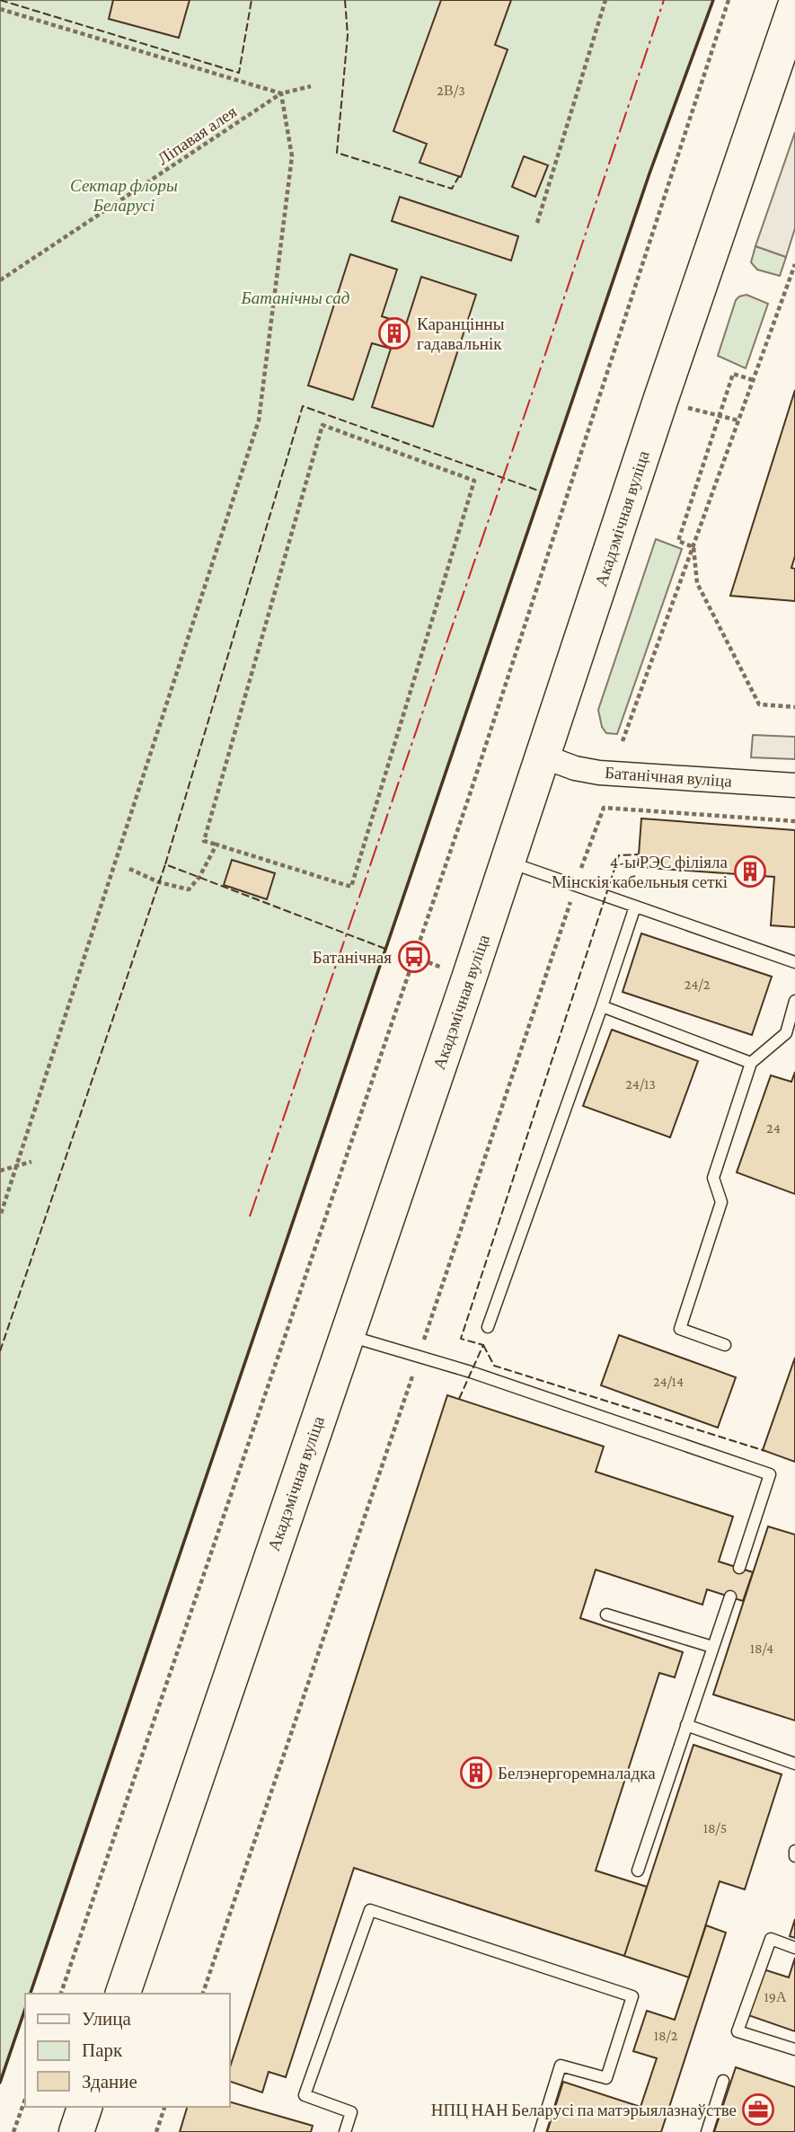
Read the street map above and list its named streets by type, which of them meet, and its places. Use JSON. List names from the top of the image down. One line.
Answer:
{"streets":{"main road":["Акадэмічная вуліца"],"street":["Батанічная вуліца"],"path":["Ліпавая алея"]},"crossings":[["Акадэмічная вуліца","Батанічная вуліца"]],"parks":["Сектар флоры Беларусі","Батанічны сад"],"places":{"building":["Каранцінны гадавальнік","4-ы РЭС філіяла Мінскія кабельныя сеткі","Белэнергоремналадка"],"bus stop":["Батанічная"],"office":["НПЦ НАН Беларусі па матэрыялазнаўстве"]},"house_numbers":["2В/3","24/2","24/13","24","24/14","18/4","18/5","19А","18/2"],"legend":["Улица","Парк","Здание"]}
